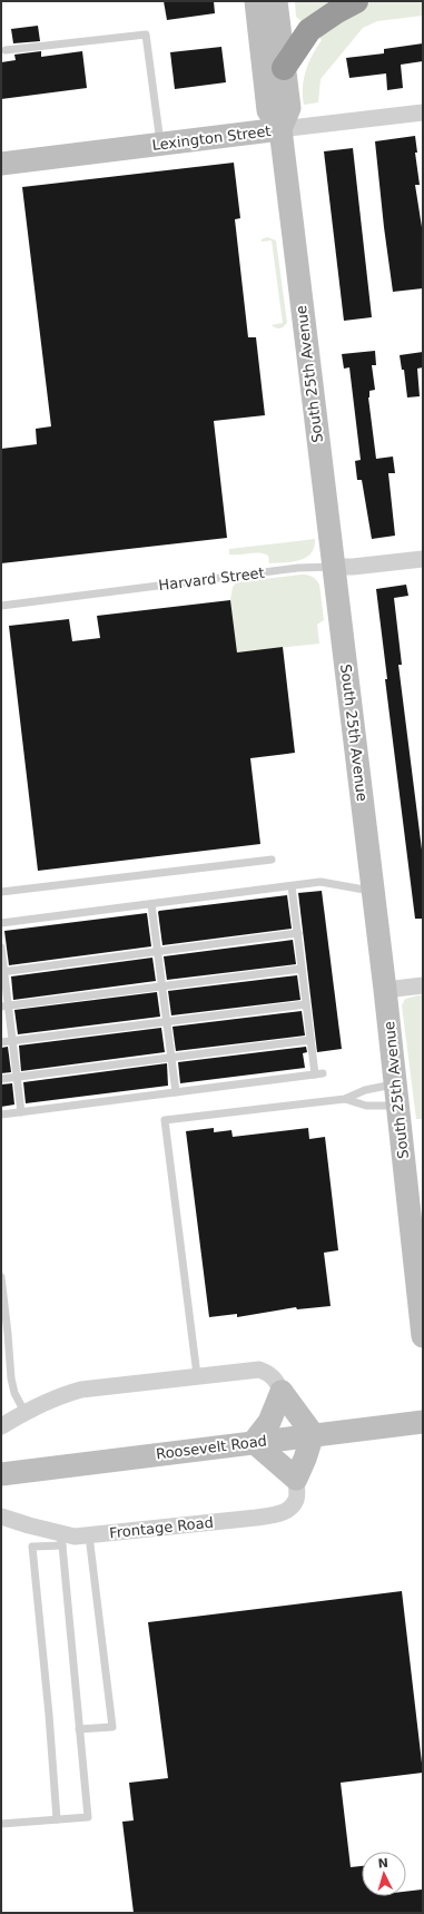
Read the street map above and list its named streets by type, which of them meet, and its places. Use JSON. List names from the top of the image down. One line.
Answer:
{"streets":{"main road":["Lexington Street","South 25th Avenue","Roosevelt Road"],"street":["Harvard Street","Frontage Road"]},"crossings":[["Lexington Street","South 25th Avenue"],["South 25th Avenue","Harvard Street"]],"north":"top"}
